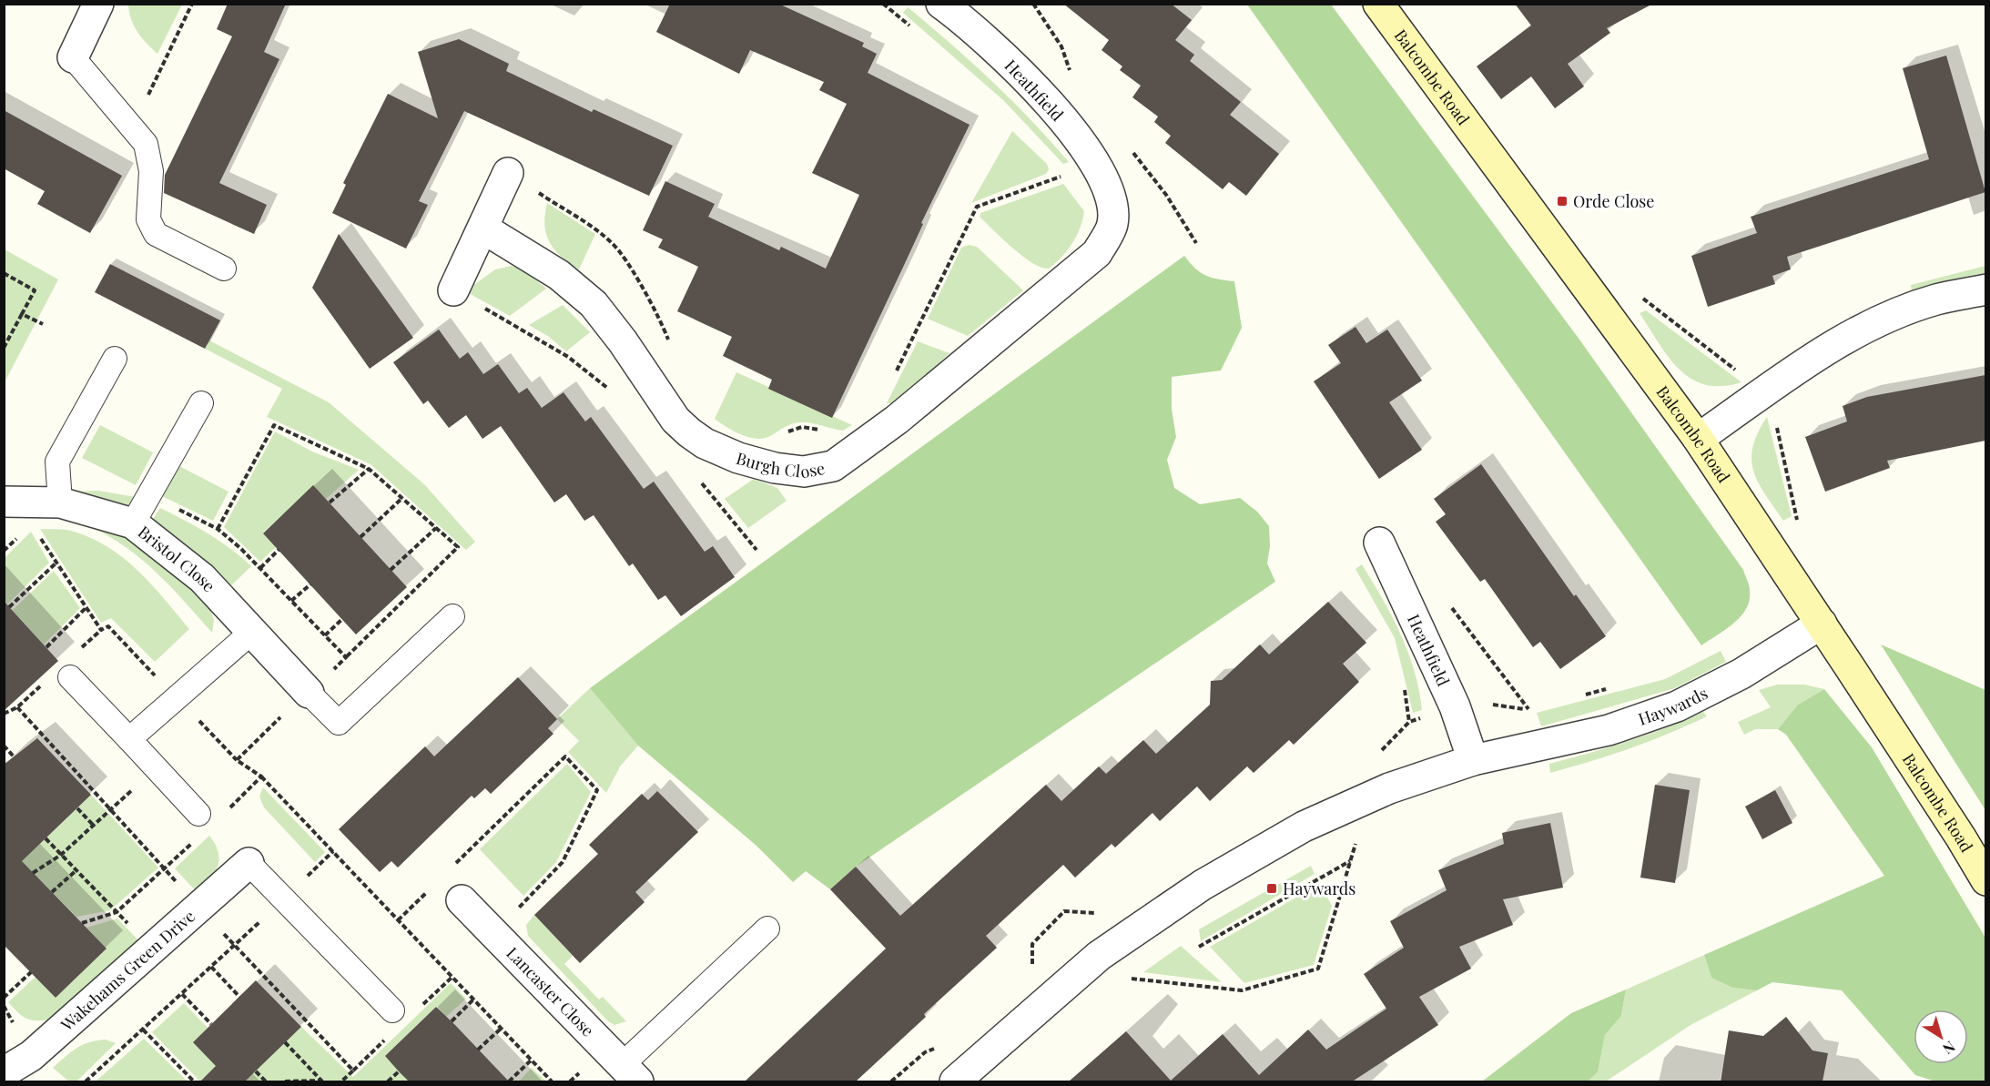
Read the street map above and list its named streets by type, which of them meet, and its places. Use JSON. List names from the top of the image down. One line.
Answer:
{"streets":{"main road":["Balcombe Road"],"street":["Heathfield","Burgh Close","Bristol Close","Haywards","Wakehams Green Drive","Lancaster Close"]},"crossings":[["Balcombe Road","Haywards"],["Heathfield","Burgh Close"],["Heathfield","Haywards"]],"places":{"transit":["Orde Close","Haywards"]},"north":"bottom right"}
